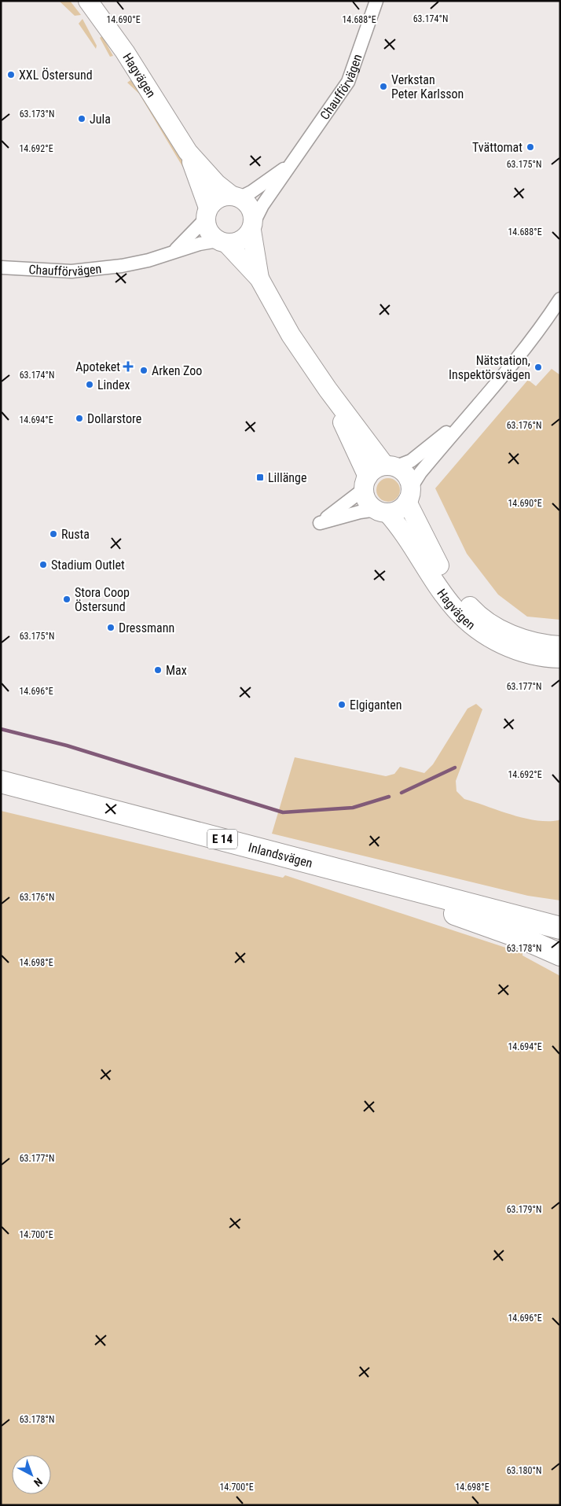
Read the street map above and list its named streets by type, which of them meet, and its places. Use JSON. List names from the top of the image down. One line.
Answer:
{"streets":{"highway":["E 14","Inlandsvägen"],"street":["Hagvägen","Chaufförvägen"]},"crossings":[["Hagvägen","Chaufförvägen"]],"places":{"other":["XXL Östersund","Verkstan Peter Karlsson","Jula","Tvättomat","Nätstation, Inspektörsvägen","Arken Zoo","Lindex","Dollarstore","Rusta","Stadium Outlet","Stora Coop Östersund","Dressmann","Max","Elgiganten"],"health":["Apoteket"],"transit":["Lillänge"]},"north":"bottom right","coordinates":["63.174°N","14.690°E","14.688°E","63.173°N","14.692°E","63.175°N","14.694°E","63.176°N","63.177°N","14.696°E","63.178°N","14.698°E","63.179°N","14.700°E","63.180°N"]}
